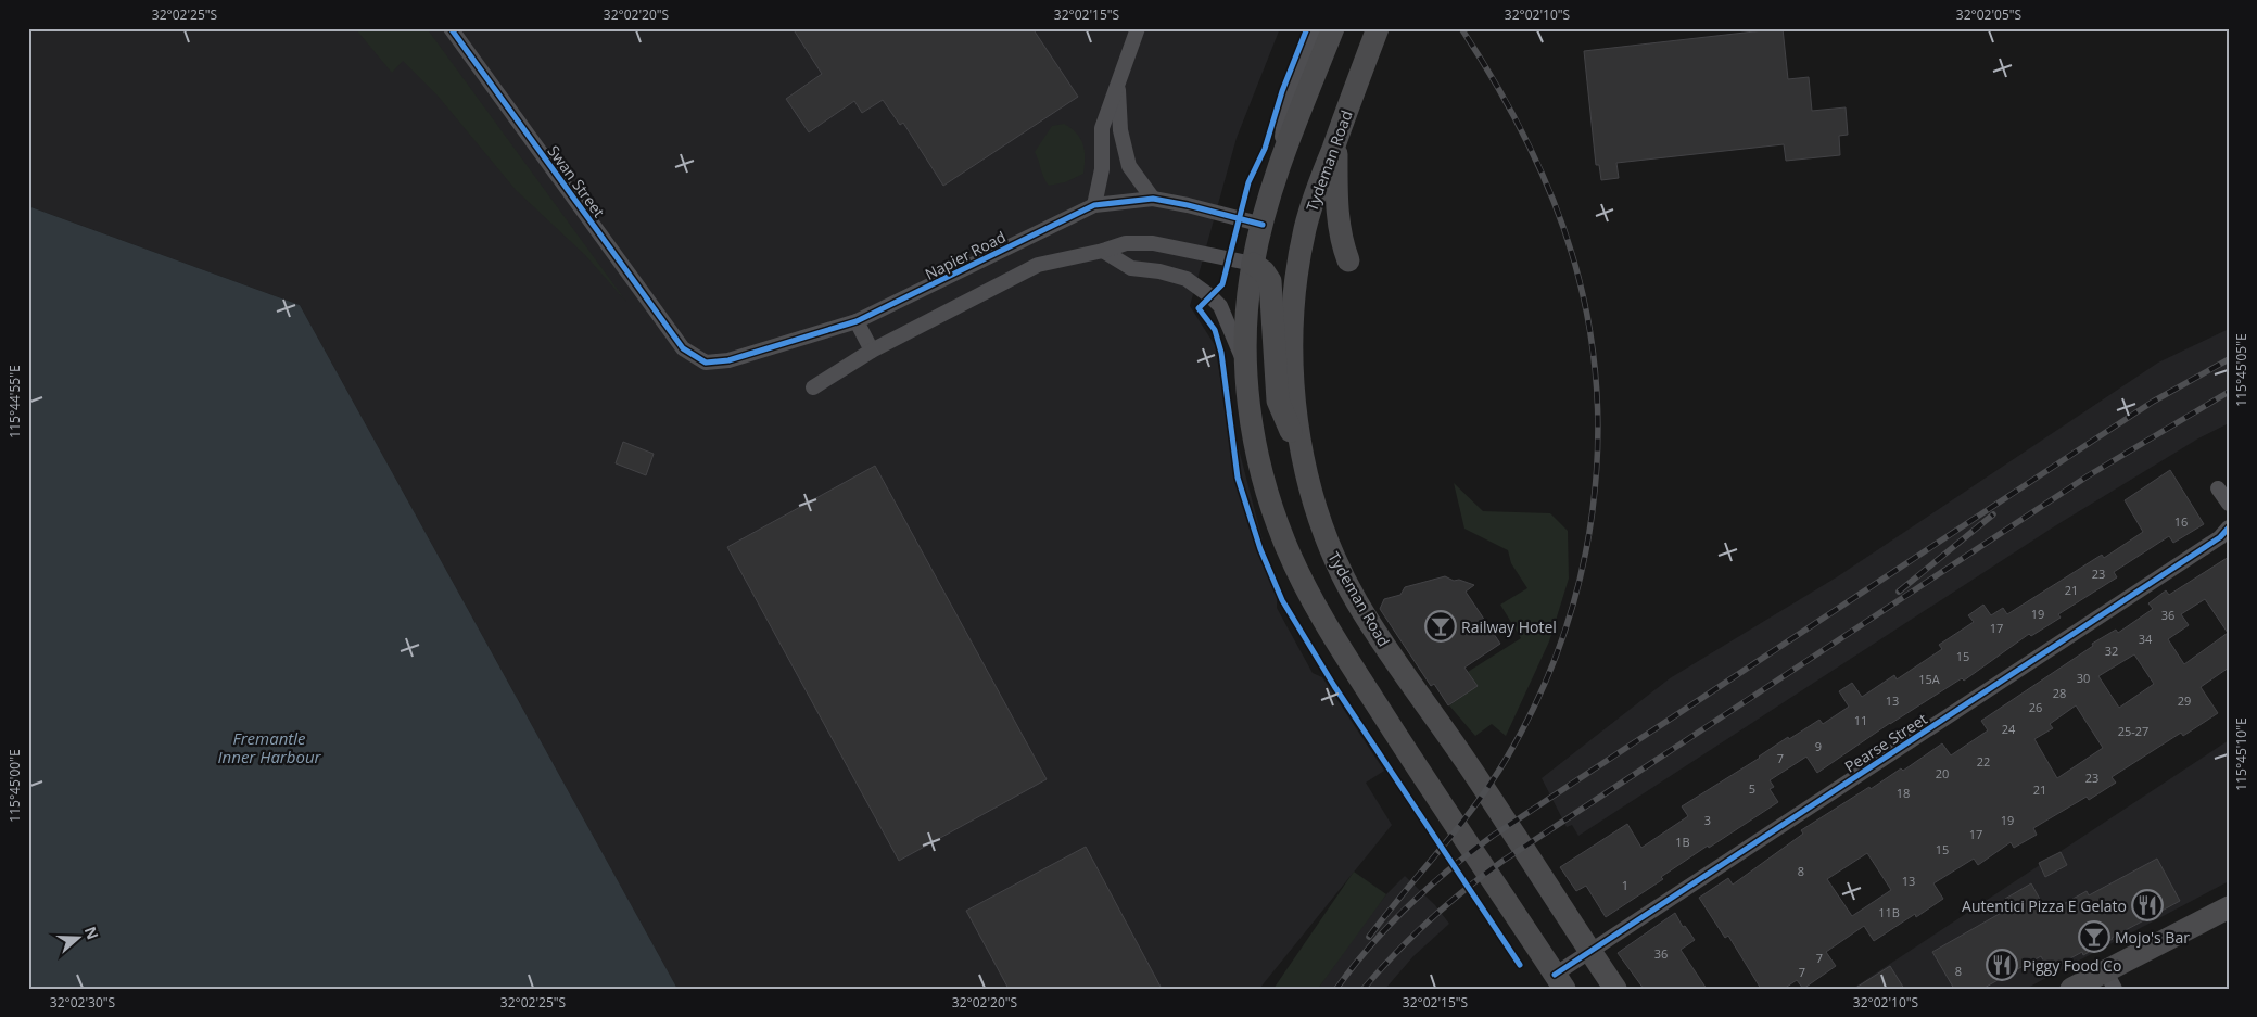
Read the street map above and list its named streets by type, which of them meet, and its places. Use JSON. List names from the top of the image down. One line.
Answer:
{"streets":{"main road":["Tydeman Road"],"street":["Swan Street","Napier Road","Pearse Street"]},"crossings":[["Tydeman Road","Pearse Street"],["Swan Street","Napier Road"]],"water":["Fremantle Inner Harbour"],"places":{"bar":["Railway Hotel","Mojo's Bar"],"restaurant":["Autentici Pizza E Gelato","Piggy Food Co"]},"house_numbers":["16","23","21","19","36","17","34","32","15","30","15A","28","13","29","26","11","24","25-27","9","7","22","20","23","5","21","18","3","19","17","1B","15","8","13","1","11B","36","7","8","7"],"north":"right","coordinates":["32°02'25\"S","32°02'20\"S","32°02'15\"S","32°02'10\"S","32°02'05\"S","115°45'05\"E","115°44'55\"E","115°45'10\"E","115°45'00\"E","32°02'30\"S"]}
